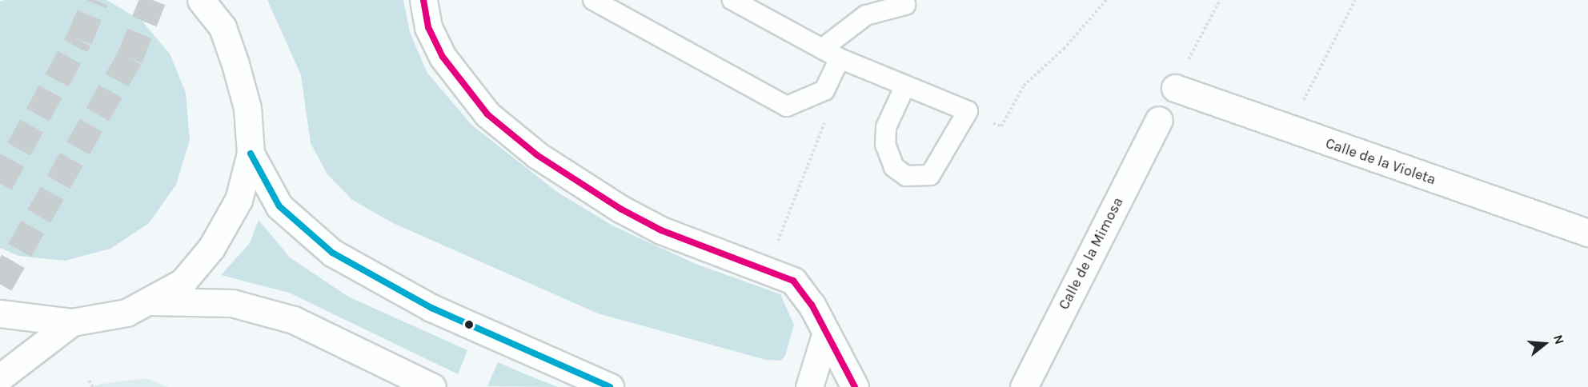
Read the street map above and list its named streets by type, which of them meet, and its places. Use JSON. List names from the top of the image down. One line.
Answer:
{"streets":{"main road":["Calle de la Violeta","Calle de la Mimosa"]},"north":"right"}
